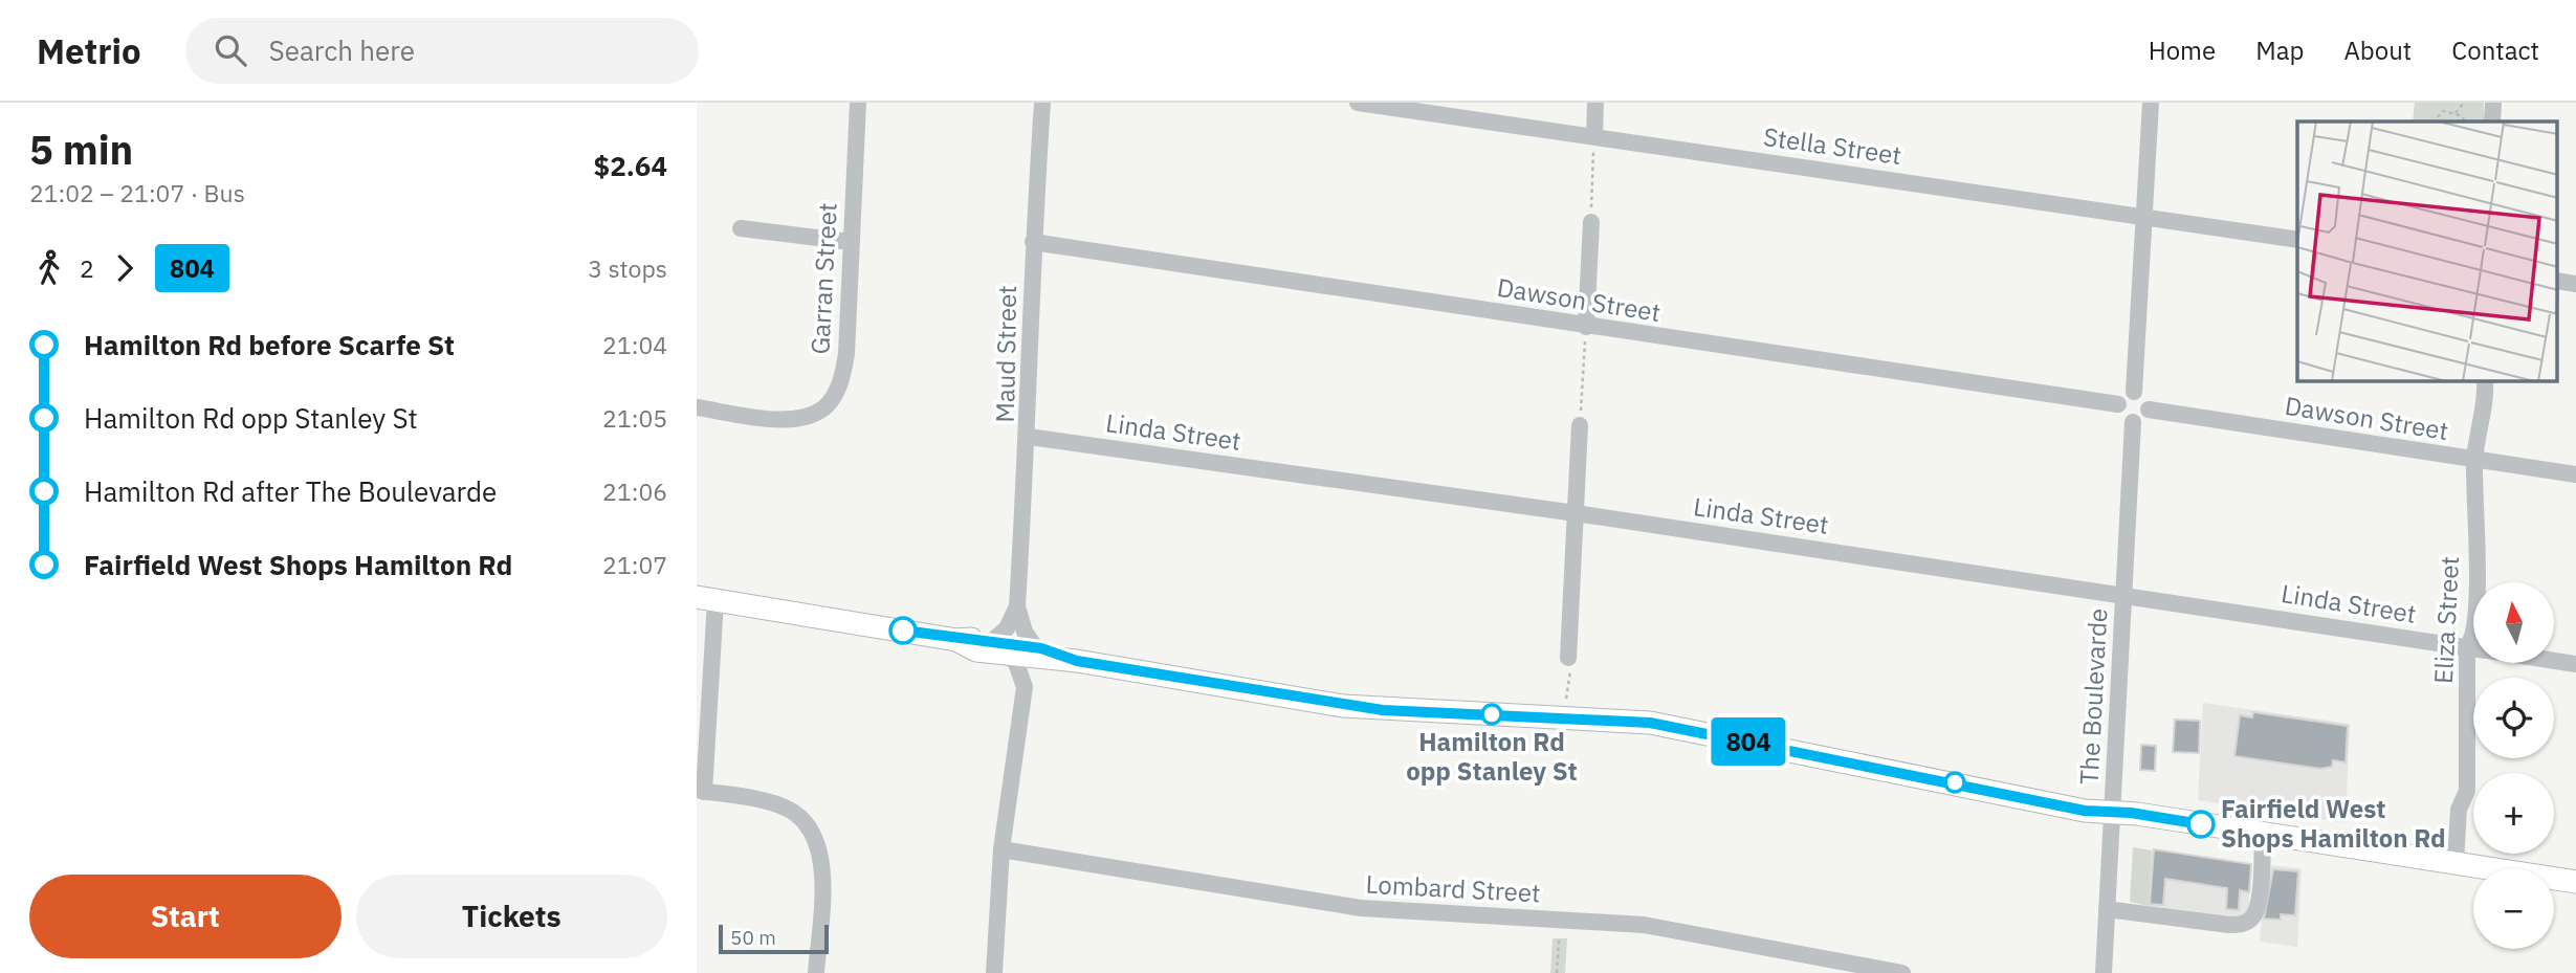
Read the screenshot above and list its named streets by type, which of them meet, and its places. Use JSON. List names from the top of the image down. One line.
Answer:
{"streets":{"street":["Stella Street","Garran Street","Dawson Street","Maud Street","Linda Street","Eliza Street","The Boulevarde","Lombard Street"]},"crossings":[["Dawson Street","Maud Street"],["Dawson Street","Eliza Street"],["Dawson Street","The Boulevarde"],["Maud Street","Linda Street"],["Linda Street","Eliza Street"],["Linda Street","The Boulevarde"]],"places":["Hamilton Rd opp Stanley St","Fairfield West Shops Hamilton Rd"],"lines":["bus line 804"],"scale_bar":"50 m","north":"top","page":{"header":"Metrio","search":"Search here","nav":["Home","Map","About","Contact"],"heading":["5 min","21:02 – 21:07 · Bus","$2.64"],"on_map":"804","legs":["2","804","3 stops"],"list":[{"name":"Hamilton Rd before Scarfe St","value":"21:04"},{"name":"Hamilton Rd opp Stanley St","value":"21:05"},{"name":"Hamilton Rd after The Boulevarde","value":"21:06"},{"name":"Fairfield West Shops Hamilton Rd","value":"21:07"}],"map_buttons":["+","−"],"buttons":["Start","Tickets"],"scale":"50 m"}}
